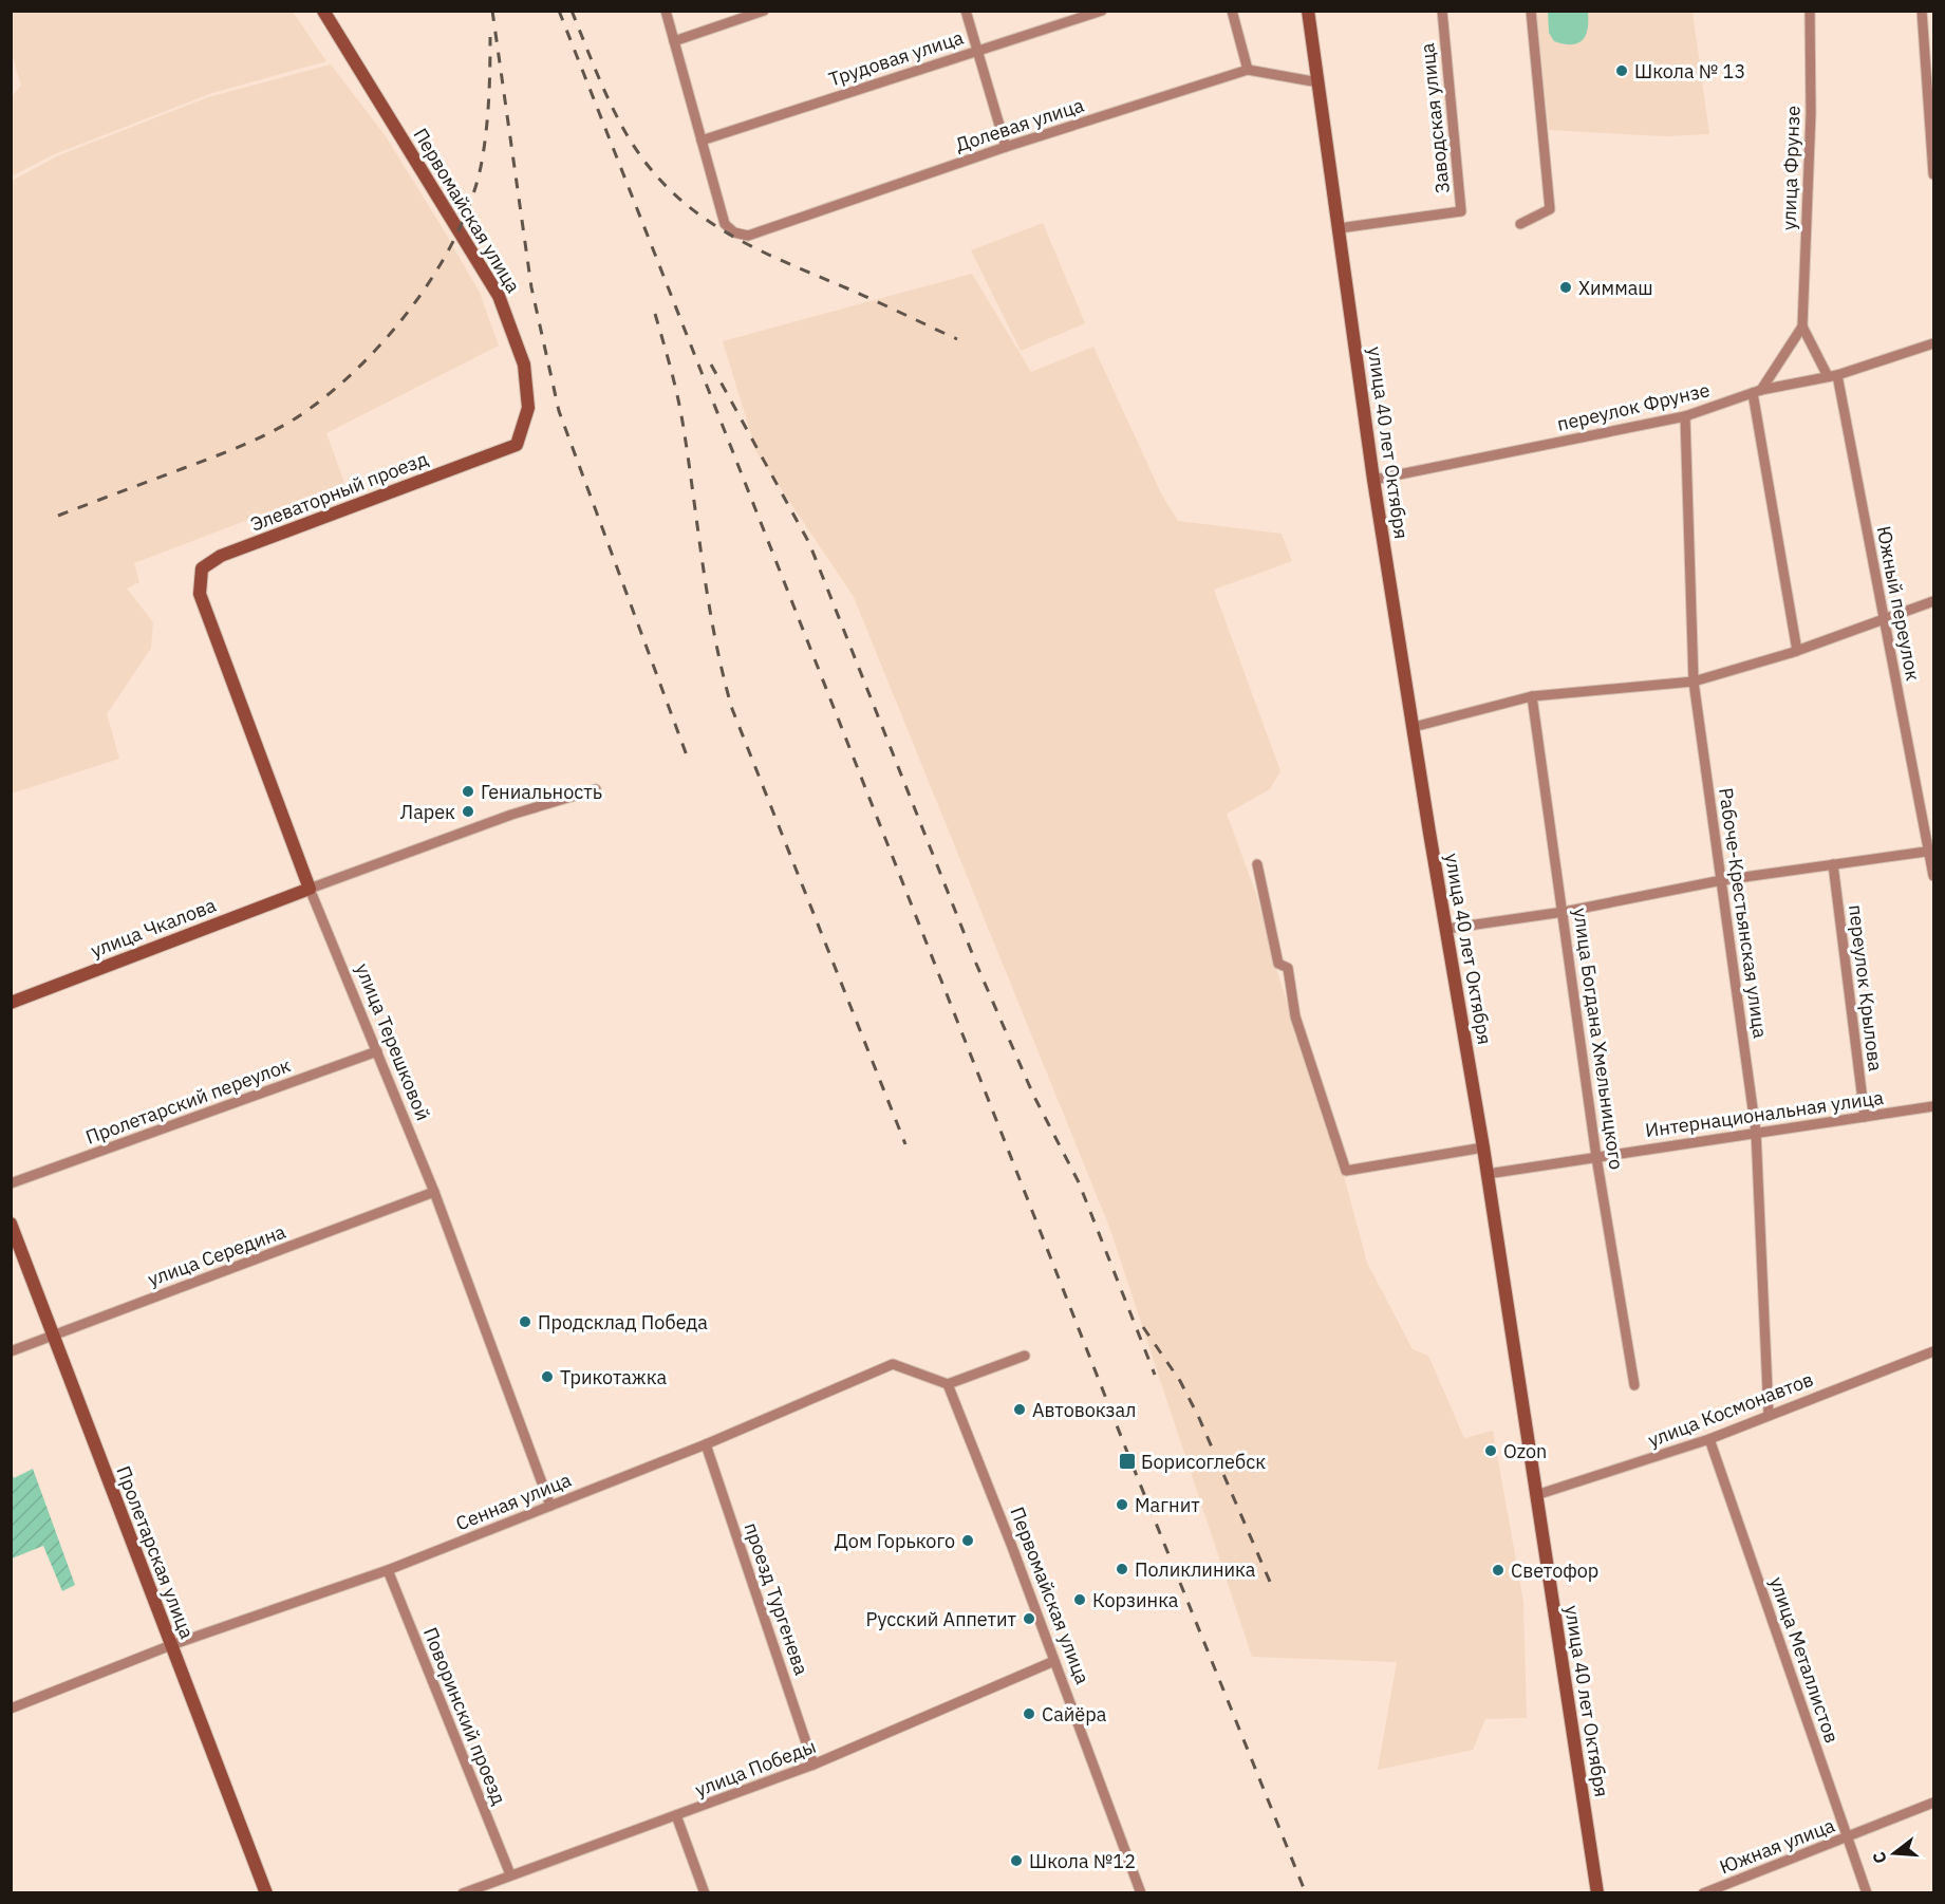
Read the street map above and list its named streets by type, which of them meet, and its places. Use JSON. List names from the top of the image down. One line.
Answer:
{"streets":{"street":["Трудовая улица","Заводская улица","Долевая улица","улица Фрунзе","Первомайская улица","переулок Фрунзе","улица 40 лет Октября","Элеваторный проезд","Южный переулок","Рабоче-Крестьянская улица","улица Чкалова","переулок Крылова","улица Богдана Хмельницкого","улица Терешковой","Пролетарский переулок","Интернациональная улица","улица Середина","улица Космонавтов","Сенная улица","Пролетарская улица","проезд Тургенева","улица Металлистов","Поворинский проезд","улица Победы","Южная улица"]},"crossings":[["Трудовая улица","Долевая улица"],["Заводская улица","улица 40 лет Октября"],["Долевая улица","улица 40 лет Октября"],["улица Фрунзе","переулок Фрунзе"],["улица Фрунзе","Южный переулок"],["Первомайская улица","Элеваторный проезд"],["Первомайская улица","Сенная улица"],["Первомайская улица","улица Победы"],["переулок Фрунзе","улица 40 лет Октября"],["переулок Фрунзе","Южный переулок"],["переулок Фрунзе","Рабоче-Крестьянская улица"],["улица 40 лет Октября","Интернациональная улица"],["улица 40 лет Октября","улица Космонавтов"],["Элеваторный проезд","улица Терешковой"],["Рабоче-Крестьянская улица","Интернациональная улица"],["Рабоче-Крестьянская улица","улица Космонавтов"],["улица Чкалова","улица Терешковой"],["переулок Крылова","Интернациональная улица"],["улица Богдана Хмельницкого","Интернациональная улица"],["улица Терешковой","Пролетарский переулок"],["улица Терешковой","улица Середина"],["улица Терешковой","Сенная улица"],["улица Середина","Пролетарская улица"],["улица Космонавтов","улица Металлистов"],["Сенная улица","Пролетарская улица"],["Сенная улица","проезд Тургенева"],["Сенная улица","Поворинский проезд"],["проезд Тургенева","улица Победы"],["улица Металлистов","Южная улица"],["Поворинский проезд","улица Победы"]],"places":{"other":["Школа № 13","Химмаш","Гениальность","Ларек","Продсклад Победа","Трикотажка","Автовокзал","Ozon","Магнит","Дом Горького","Поликлиника","Светофор","Корзинка","Русский Аппетит","Сайёра","Школа №12"],"transit":["Борисоглебск"]},"north":"left"}
